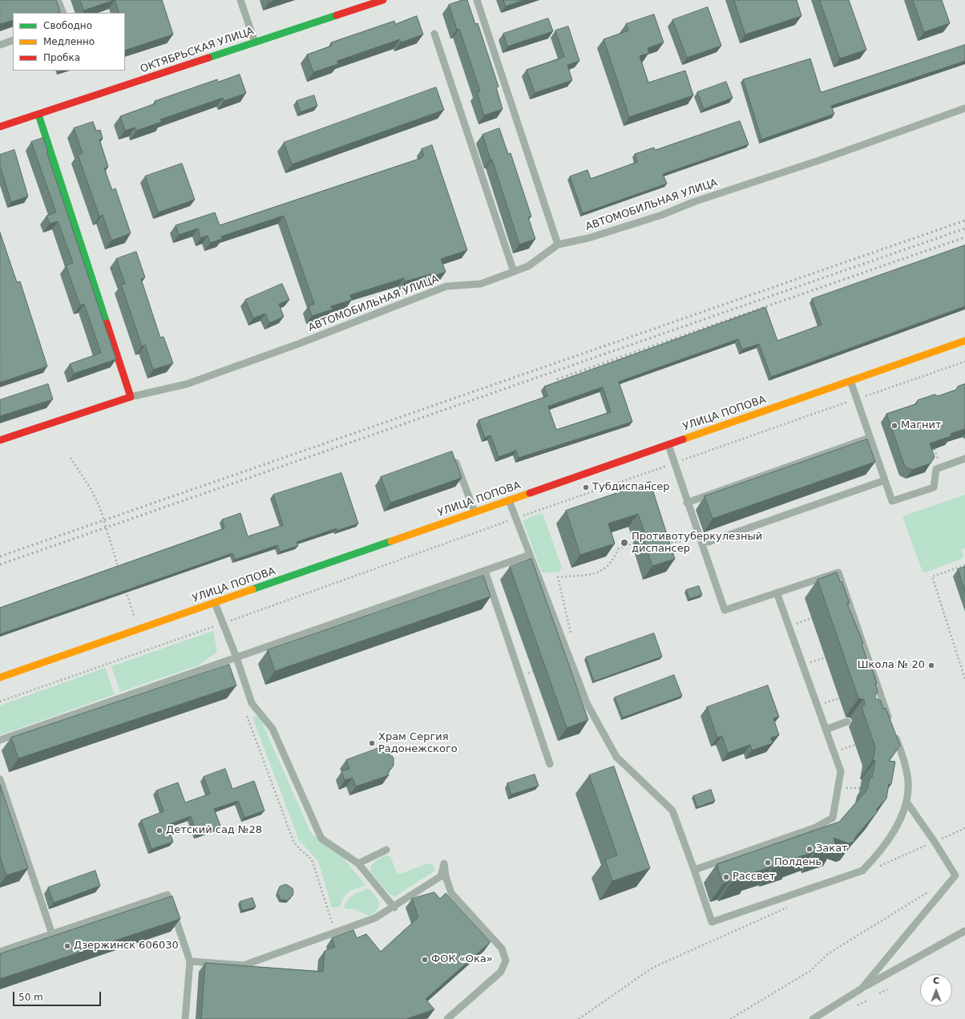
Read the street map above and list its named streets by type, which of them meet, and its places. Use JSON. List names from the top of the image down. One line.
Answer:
{"streets":{"street":["ОКТЯБРЬСКАЯ УЛИЦА","УЛИЦА ПОПОВА"],"lane":["АВТОМОБИЛЬНАЯ УЛИЦА"]},"places":["Магнит","Тубдиспансер","Противотуберкулезный диспансер","Школа № 20","Храм Сергия Радонежского","Детский сад №28","Закат","Полдень","Рассвет","Дзержинск 606030","ФОК «Ока»"],"legend":["Свободно","Медленно","Пробка"],"scale_bar":"50 m","north":"top"}
